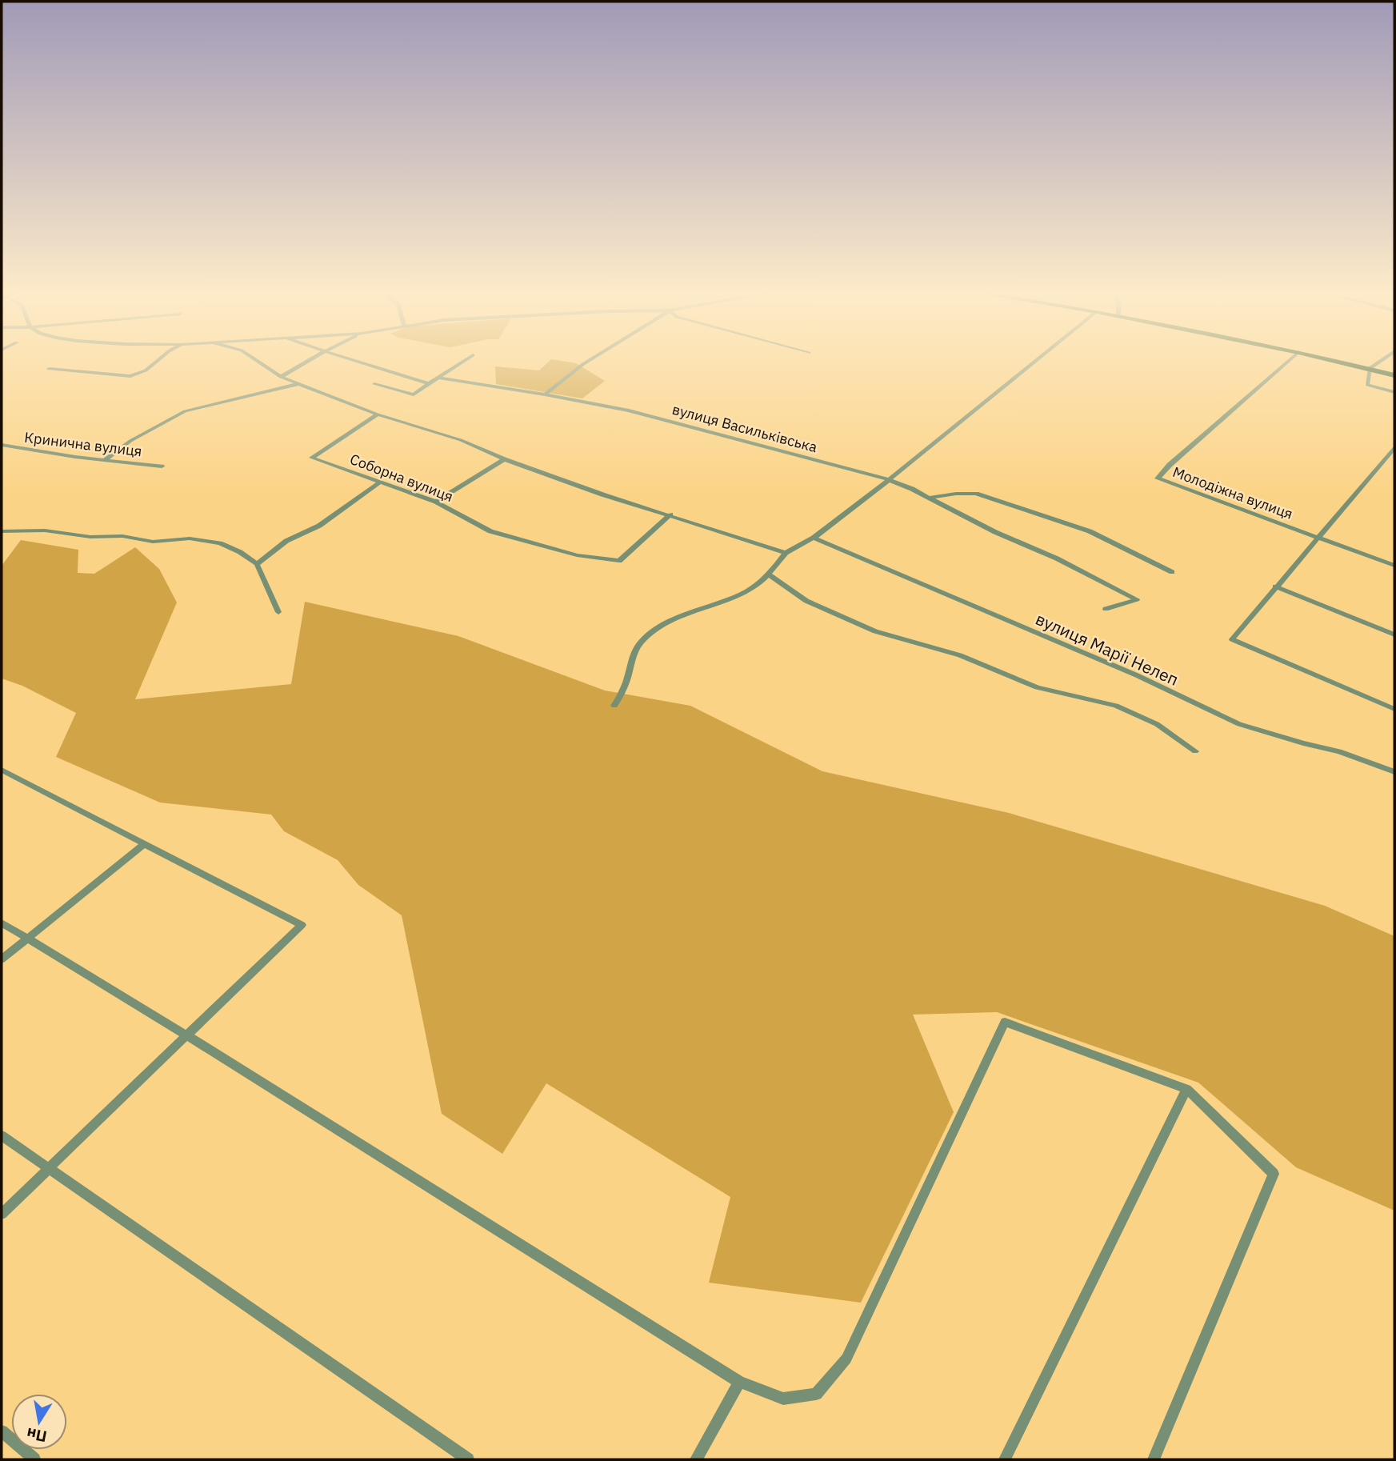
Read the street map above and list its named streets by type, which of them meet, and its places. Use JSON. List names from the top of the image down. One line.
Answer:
{"streets":{"street":["вулиця Васильківська","Кринична вулиця","Соборна вулиця","Молодіжна вулиця","вулиця Марії Нелеп"]},"north":"bottom"}
